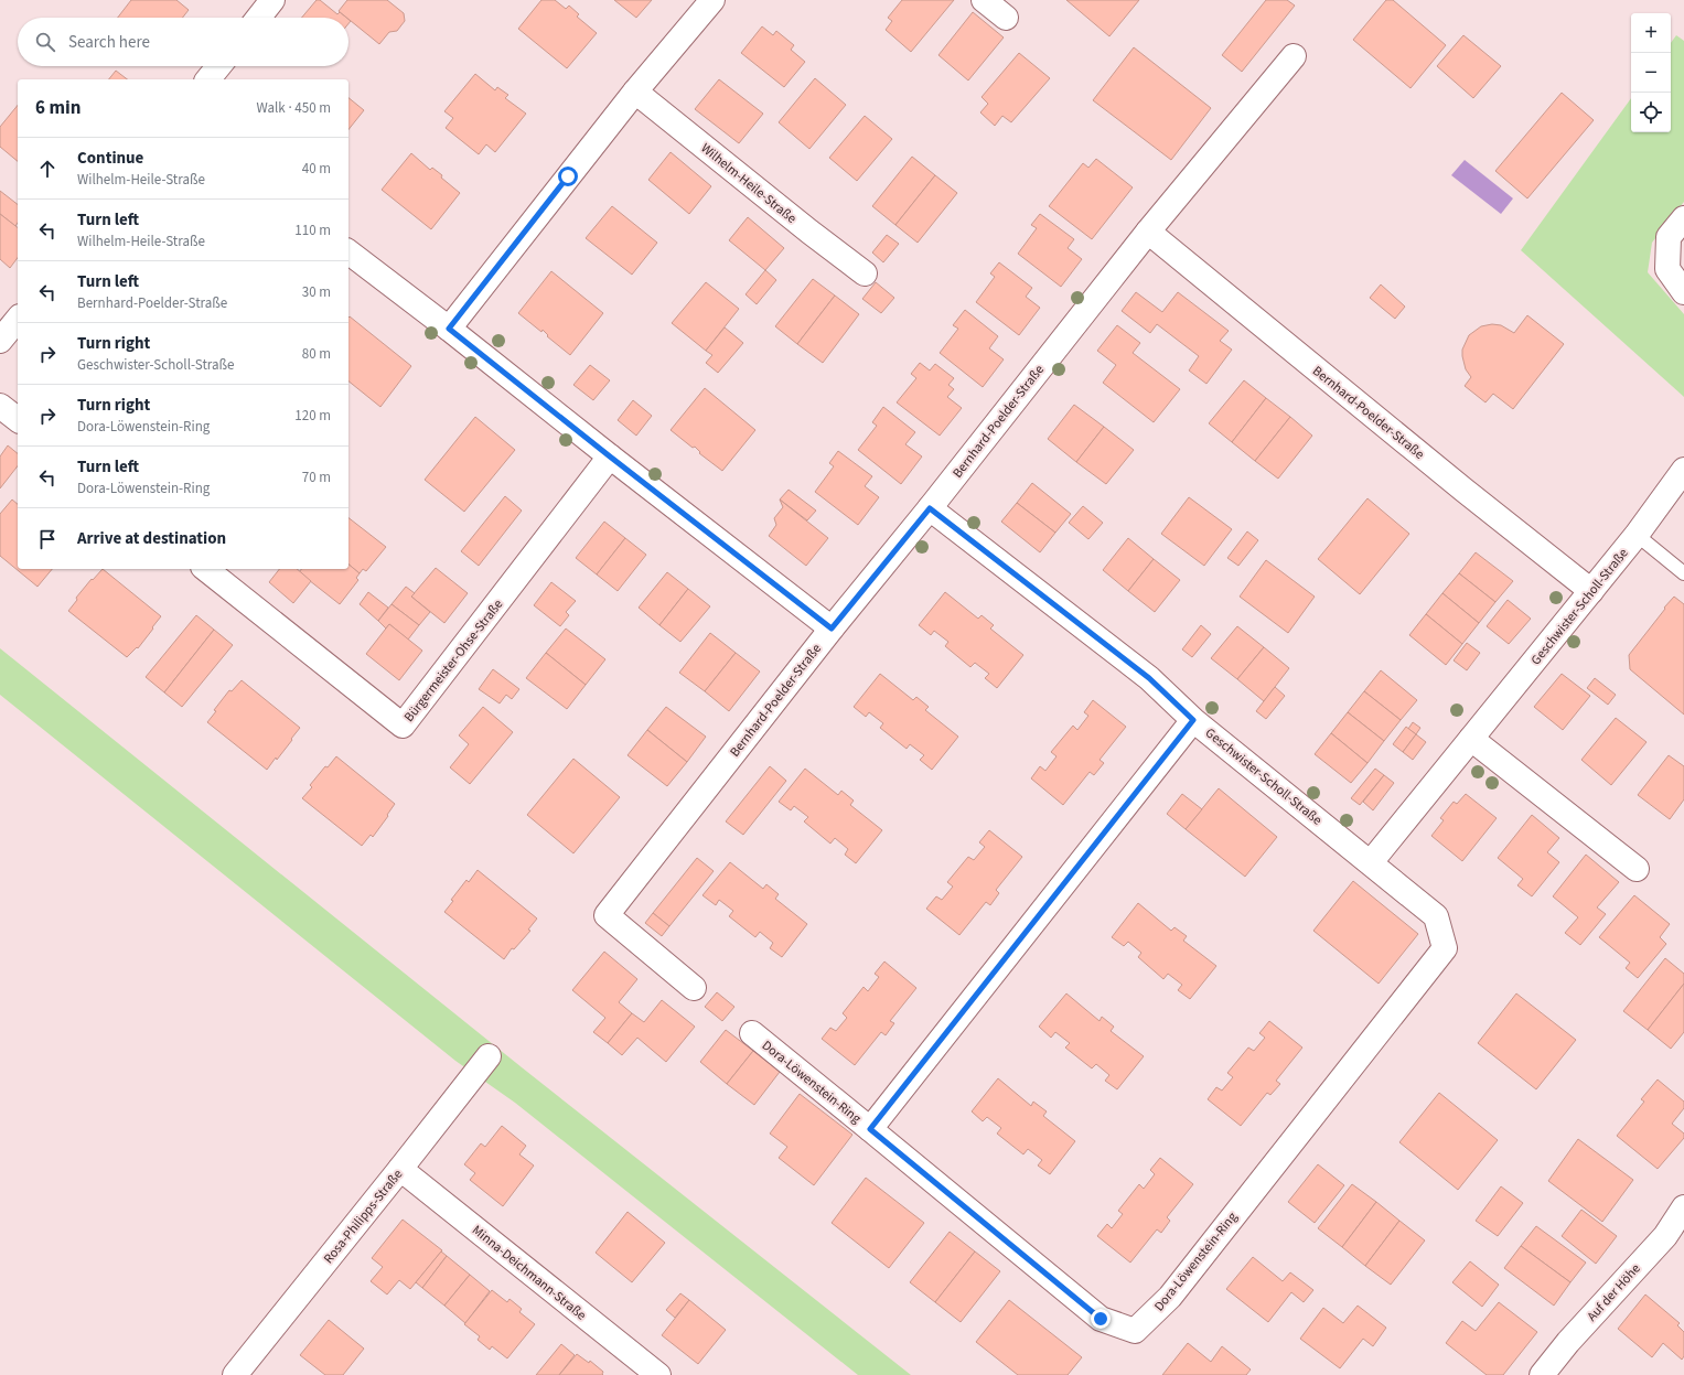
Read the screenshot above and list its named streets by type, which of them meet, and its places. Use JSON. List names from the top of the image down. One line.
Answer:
{"streets":{"street":["Wilhelm-Heile-Straße","Bernhard-Poelder-Straße","Geschwister-Scholl-Straße","Bürgermeister-Ohse-Straße","Dora-Löwenstein-Ring","Rosa-Philipps-Straße","Minna-Deichmann-Straße","Auf der Höhe"]},"crossings":[["Bernhard-Poelder-Straße","Geschwister-Scholl-Straße"],["Geschwister-Scholl-Straße","Dora-Löwenstein-Ring"],["Rosa-Philipps-Straße","Minna-Deichmann-Straße"]],"page":{"map_buttons":["+","−"],"search":"Search here","heading":["6 min","Walk · 450 m"],"list":[["Continue","Wilhelm-Heile-Straße","40 m"],["Turn left","Wilhelm-Heile-Straße","110 m"],["Turn left","Bernhard-Poelder-Straße","30 m"],["Turn right","Geschwister-Scholl-Straße","80 m"],["Turn right","Dora-Löwenstein-Ring","120 m"],["Turn left","Dora-Löwenstein-Ring","70 m"],"Arrive at destination"]}}
